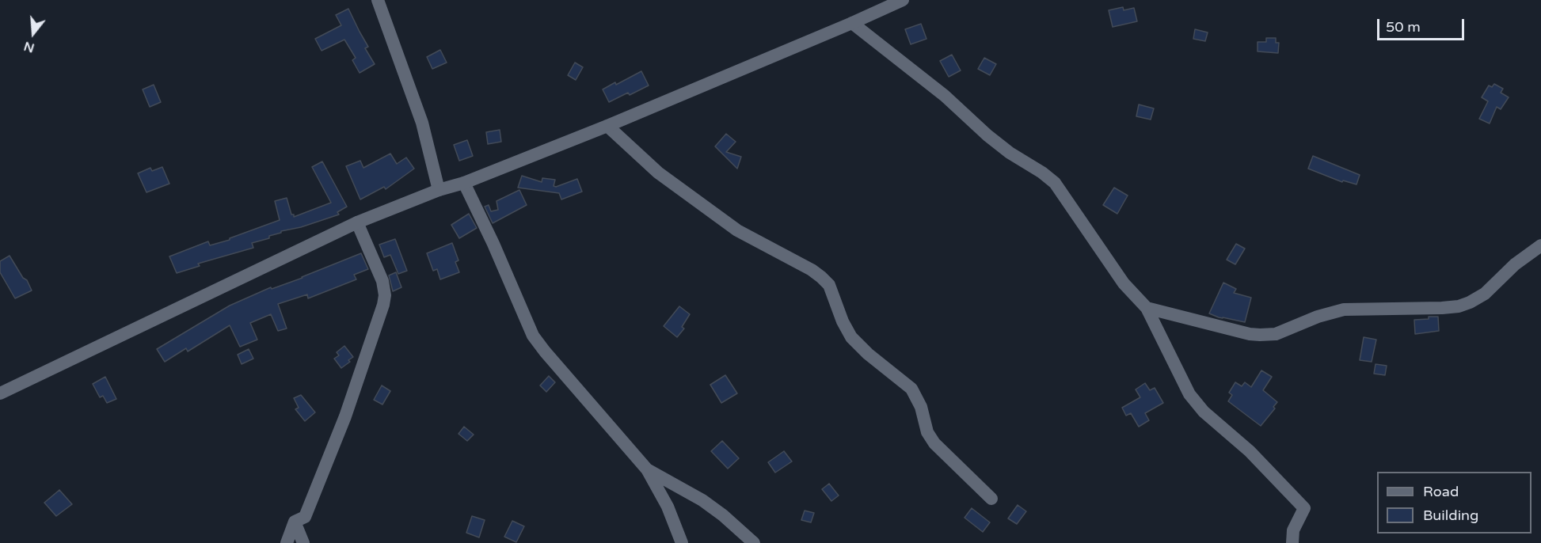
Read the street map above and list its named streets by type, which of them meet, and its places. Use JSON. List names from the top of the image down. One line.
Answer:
{"legend":["Road","Building"],"scale_bar":"50 m","north":"bottom"}
